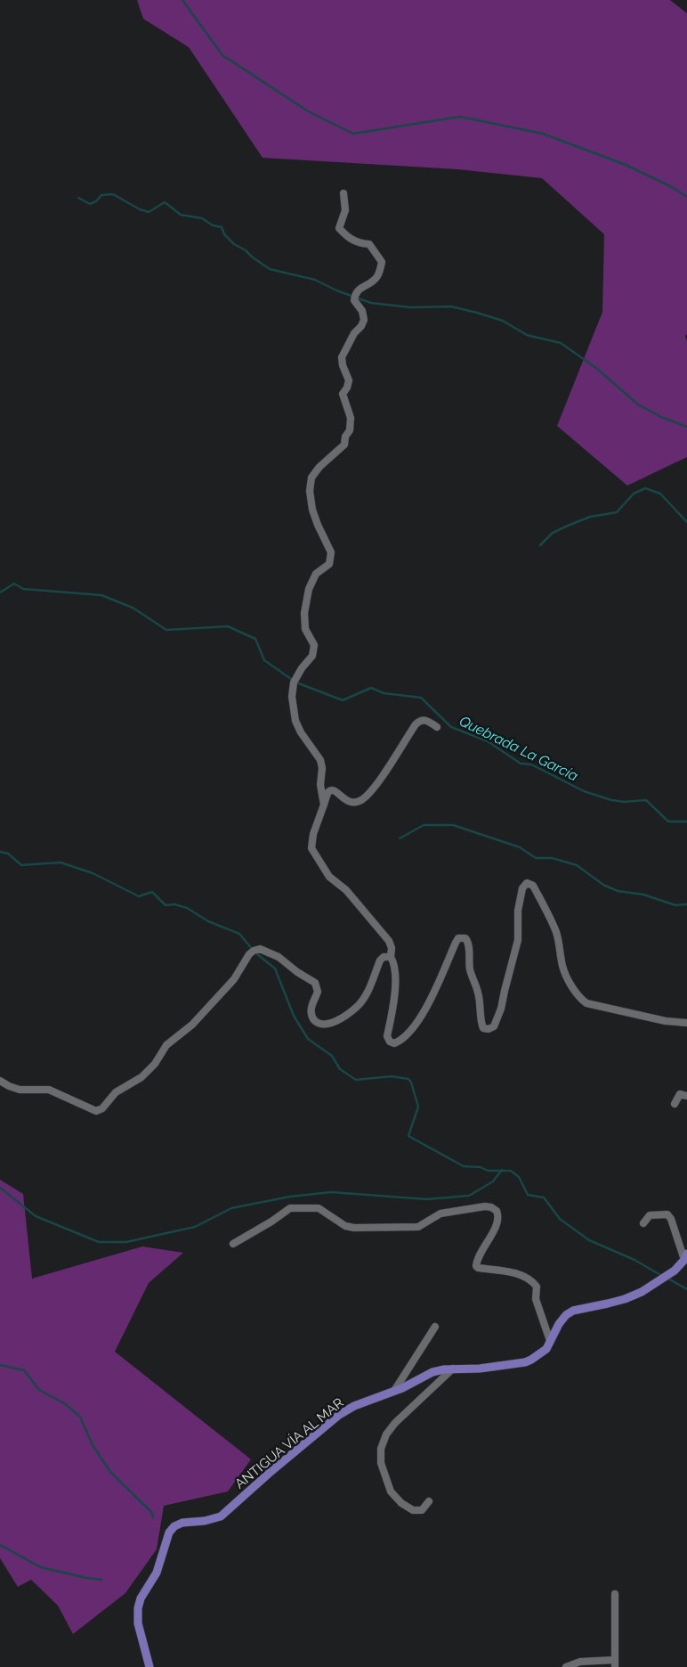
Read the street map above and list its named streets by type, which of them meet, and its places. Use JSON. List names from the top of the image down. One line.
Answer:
{"streets":{"main road":["ANTIGUA VÍA AL MAR"]},"water":["Quebrada La García"]}
